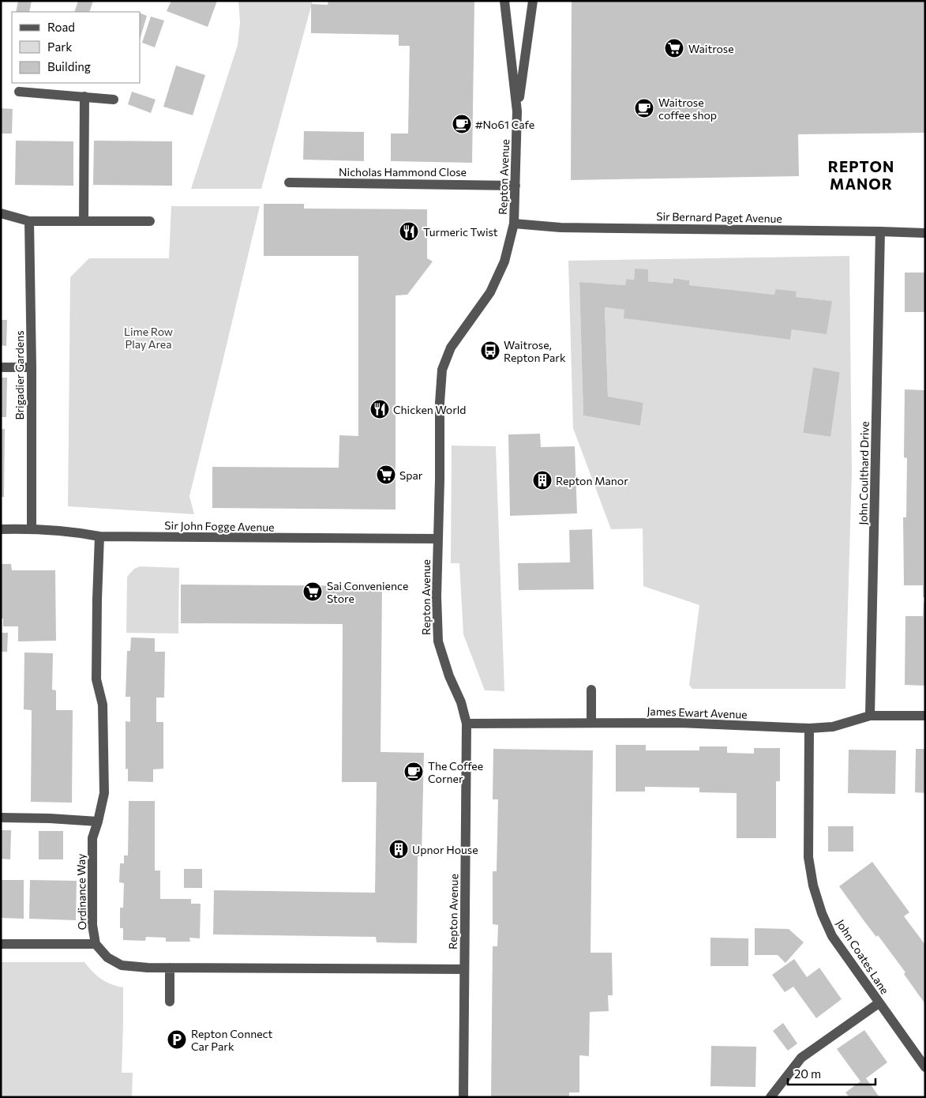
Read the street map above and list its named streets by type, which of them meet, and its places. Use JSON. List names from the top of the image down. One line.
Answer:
{"streets":{"street":["Nicholas Hammond Close","Repton Avenue","Sir Bernard Paget Avenue","Brigadier Gardens","John Coulthard Drive","Sir John Fogge Avenue","James Ewart Avenue","Ordinance Way","John Coates Lane"]},"crossings":[["Nicholas Hammond Close","Repton Avenue"],["Repton Avenue","Sir Bernard Paget Avenue"],["Repton Avenue","Sir John Fogge Avenue"],["Repton Avenue","James Ewart Avenue"],["Repton Avenue","Ordinance Way"],["Sir Bernard Paget Avenue","John Coulthard Drive"],["Brigadier Gardens","Sir John Fogge Avenue"],["John Coulthard Drive","James Ewart Avenue"],["Sir John Fogge Avenue","Ordinance Way"],["James Ewart Avenue","John Coates Lane"]],"districts":["REPTON MANOR"],"parks":["Lime Row Play Area"],"places":{"supermarket":["Waitrose","Spar","Sai Convenience Store"],"cafe":["Waitrose coffee shop","#No61 Cafe","The Coffee Corner"],"restaurant":["Turmeric Twist","Chicken World"],"bus stop":["Waitrose, Repton Park"],"building":["Repton Manor","Upnor House"],"parking":["Repton Connect Car Park"]},"legend":["Road","Park","Building"],"scale_bar":"20 m"}
